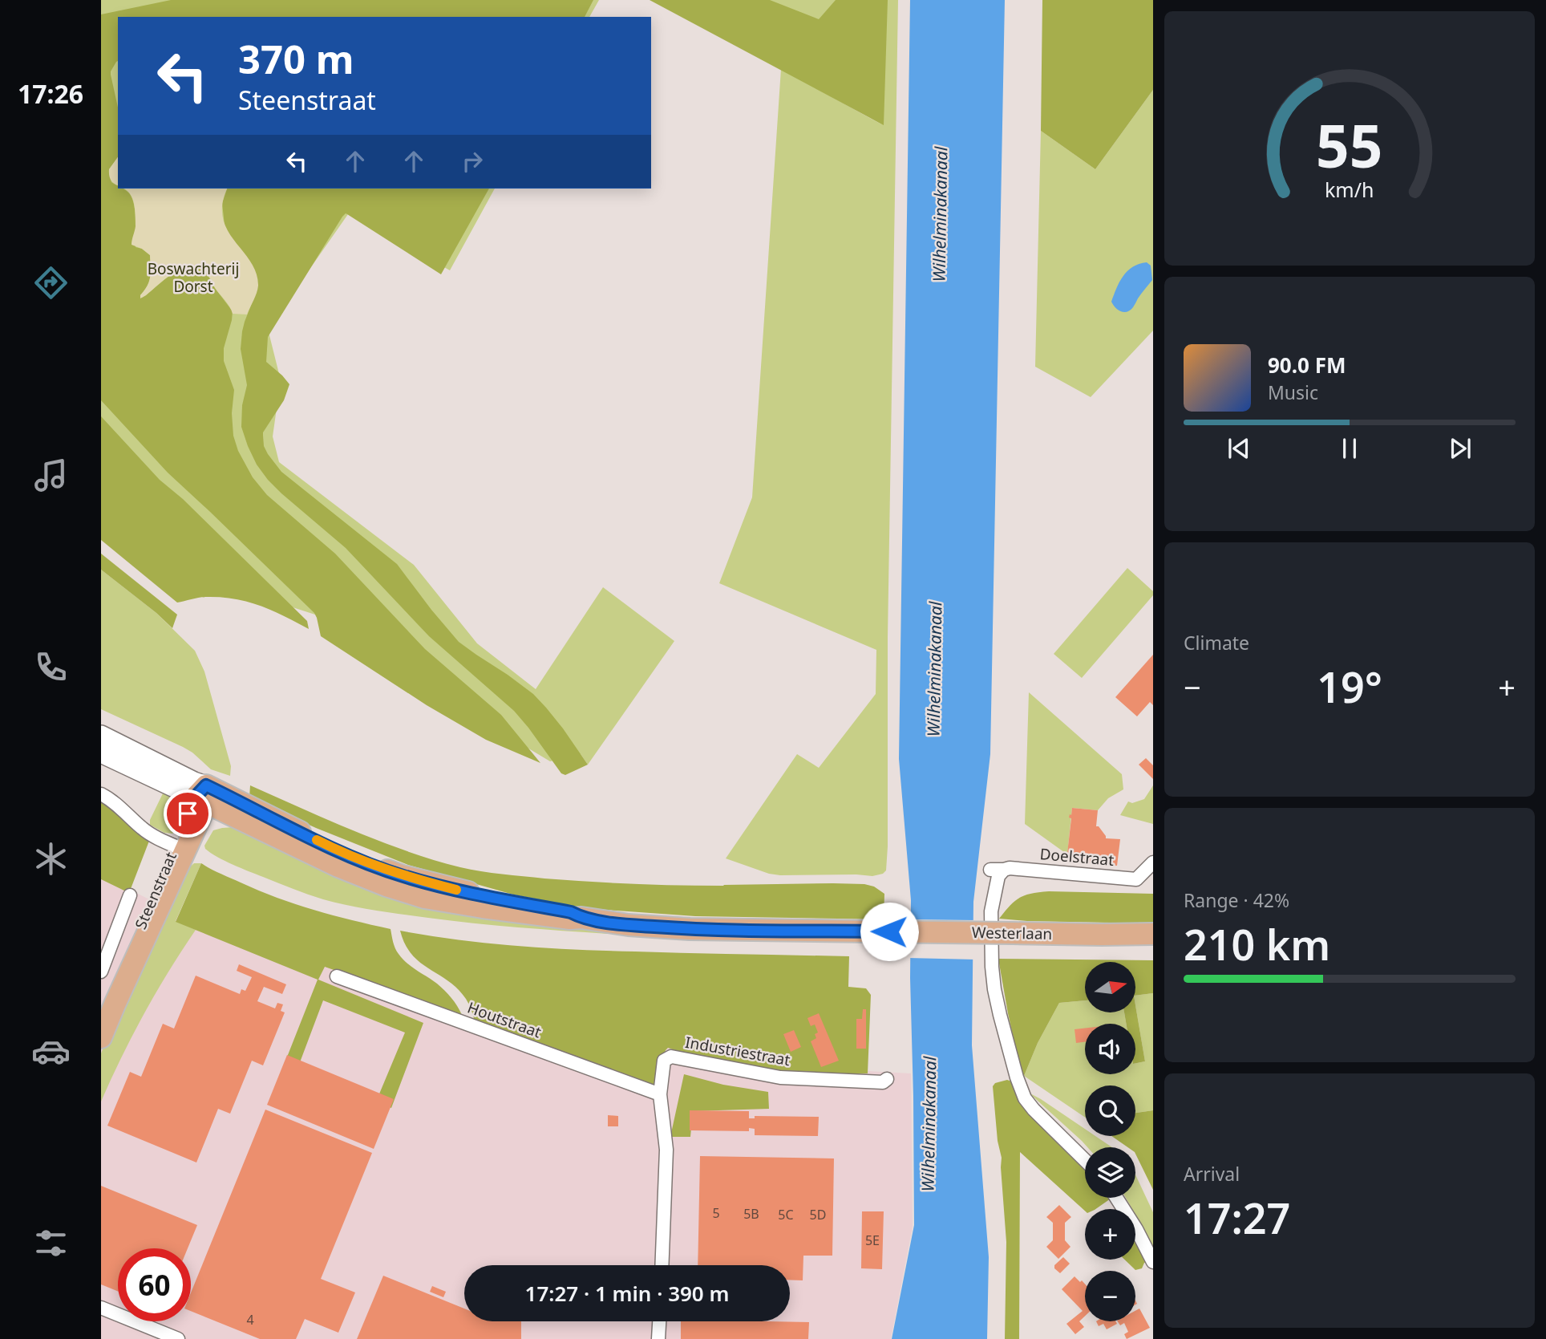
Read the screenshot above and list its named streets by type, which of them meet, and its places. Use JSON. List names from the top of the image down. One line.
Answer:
{"streets":{"main road":["Steenstraat","Westerlaan"],"street":["Doelstraat","Houtstraat","Industriestraat"]},"crossings":[["Steenstraat","Westerlaan"],["Houtstraat","Industriestraat"]],"water":["Wilhelminakanaal"],"parks":["Boswachterij Dorst"],"house_numbers":["5","5B","5C","5D","5E","4"],"north":"right","page":{"tabs":"17:26","turn":["370 m","Steenstraat"],"song":["90.0 FM","Music"],"tile":["Climate",["Range · 42%","210 km"],["Arrival","17:27"]],"heat":["−","19°","+"],"map_buttons":["+","−"],"limit":"60","trip":"17:27 · 1 min · 390 m","gauge":["55","km/h"]}}
